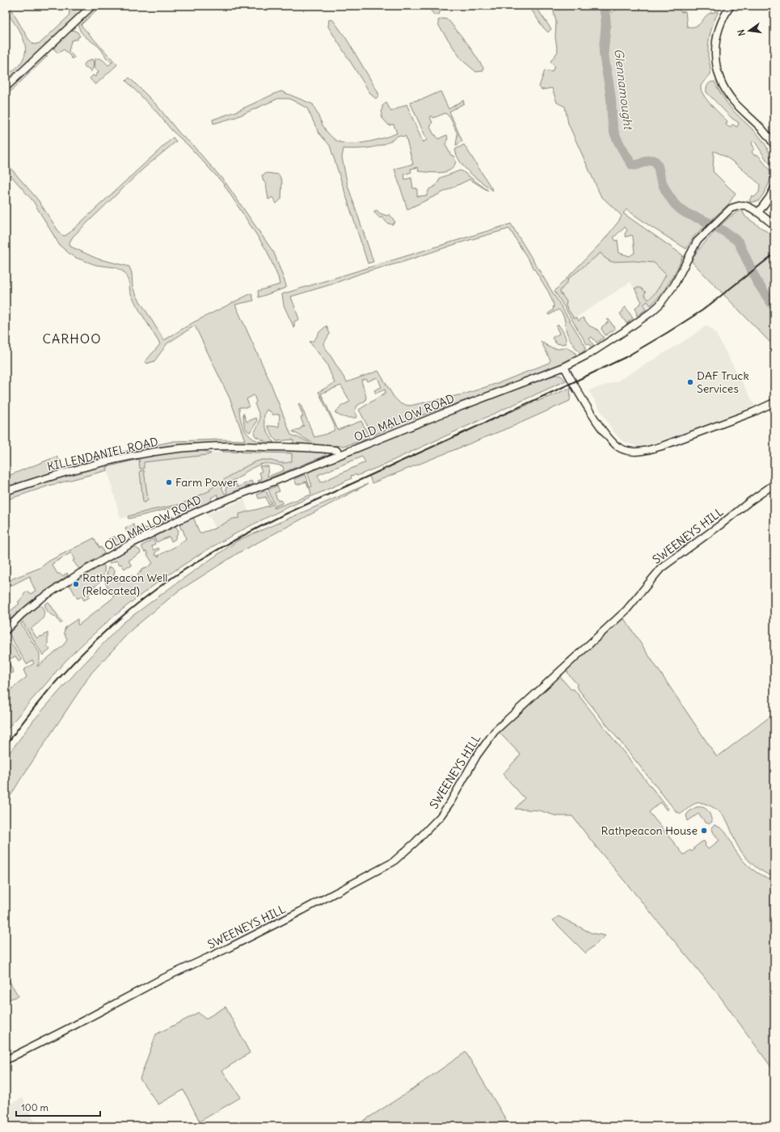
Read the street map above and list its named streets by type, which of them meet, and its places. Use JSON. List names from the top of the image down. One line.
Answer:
{"streets":{"street":["OLD MALLOW ROAD","KILLENDANIEL ROAD","SWEENEYS HILL"]},"crossings":[["OLD MALLOW ROAD","KILLENDANIEL ROAD"]],"districts":["CARHOO"],"water":["Glennamought"],"places":["DAF Truck Services","Farm Power","Rathpeacon Well (Relocated)","Rathpeacon House"],"scale_bar":"100 m","north":"left"}
